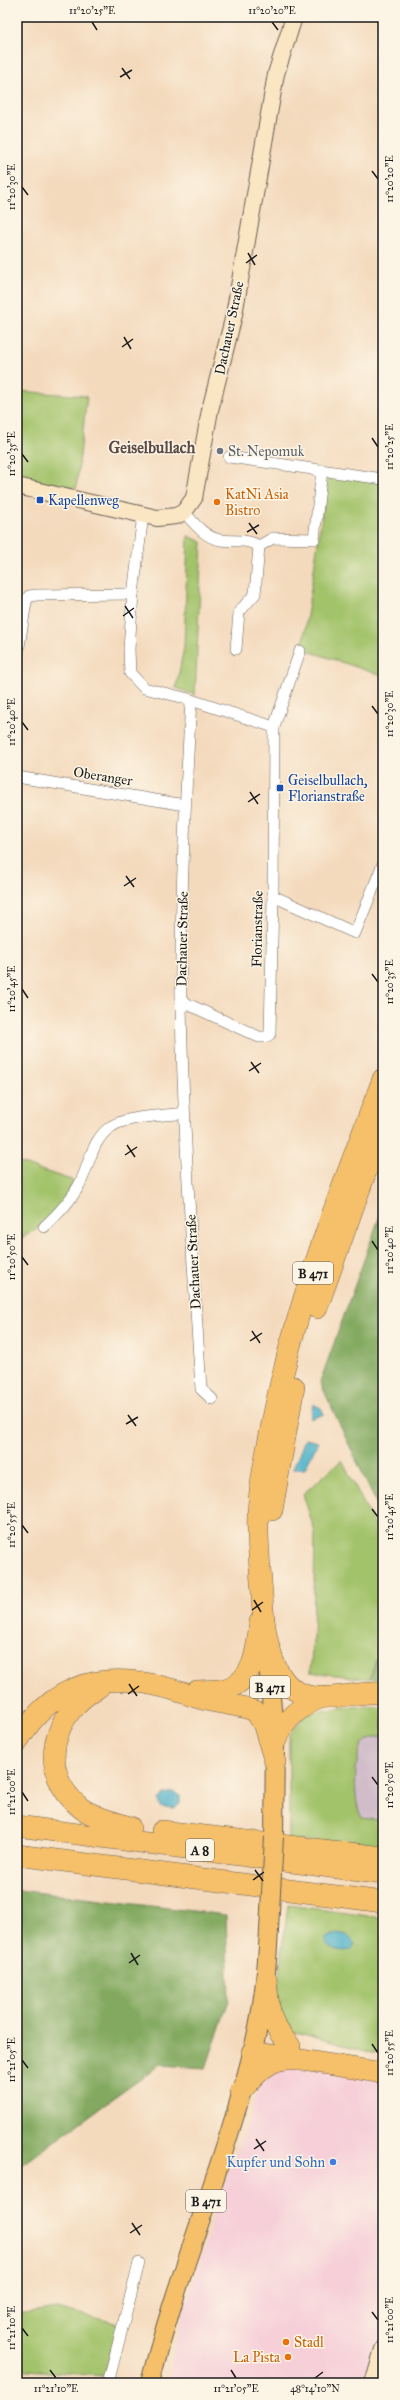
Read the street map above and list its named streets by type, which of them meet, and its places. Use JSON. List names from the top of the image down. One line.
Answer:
{"streets":{"highway":["B 471","A 8"],"street":["Dachauer Straße","Oberanger","Florianstraße"]},"crossings":[["Dachauer Straße","Oberanger"],["Dachauer Straße","Florianstraße"]],"districts":["Geiselbullach"],"places":{"other":["St. Nepomuk","KatNi Asia Bistro","Kupfer und Sohn","Stadl","La Pista"],"transit":["Kapellenweg","Geiselbullach, Florianstraße"]},"coordinates":["11°20'25\"E","11°20'20\"E","11°20'30\"E","11°20'35\"E","11°20'40\"E","11°20'45\"E","11°20'50\"E","11°20'55\"E","11°21'00\"E","11°21'05\"E","11°21'10\"E","48°14'10\"N"]}
